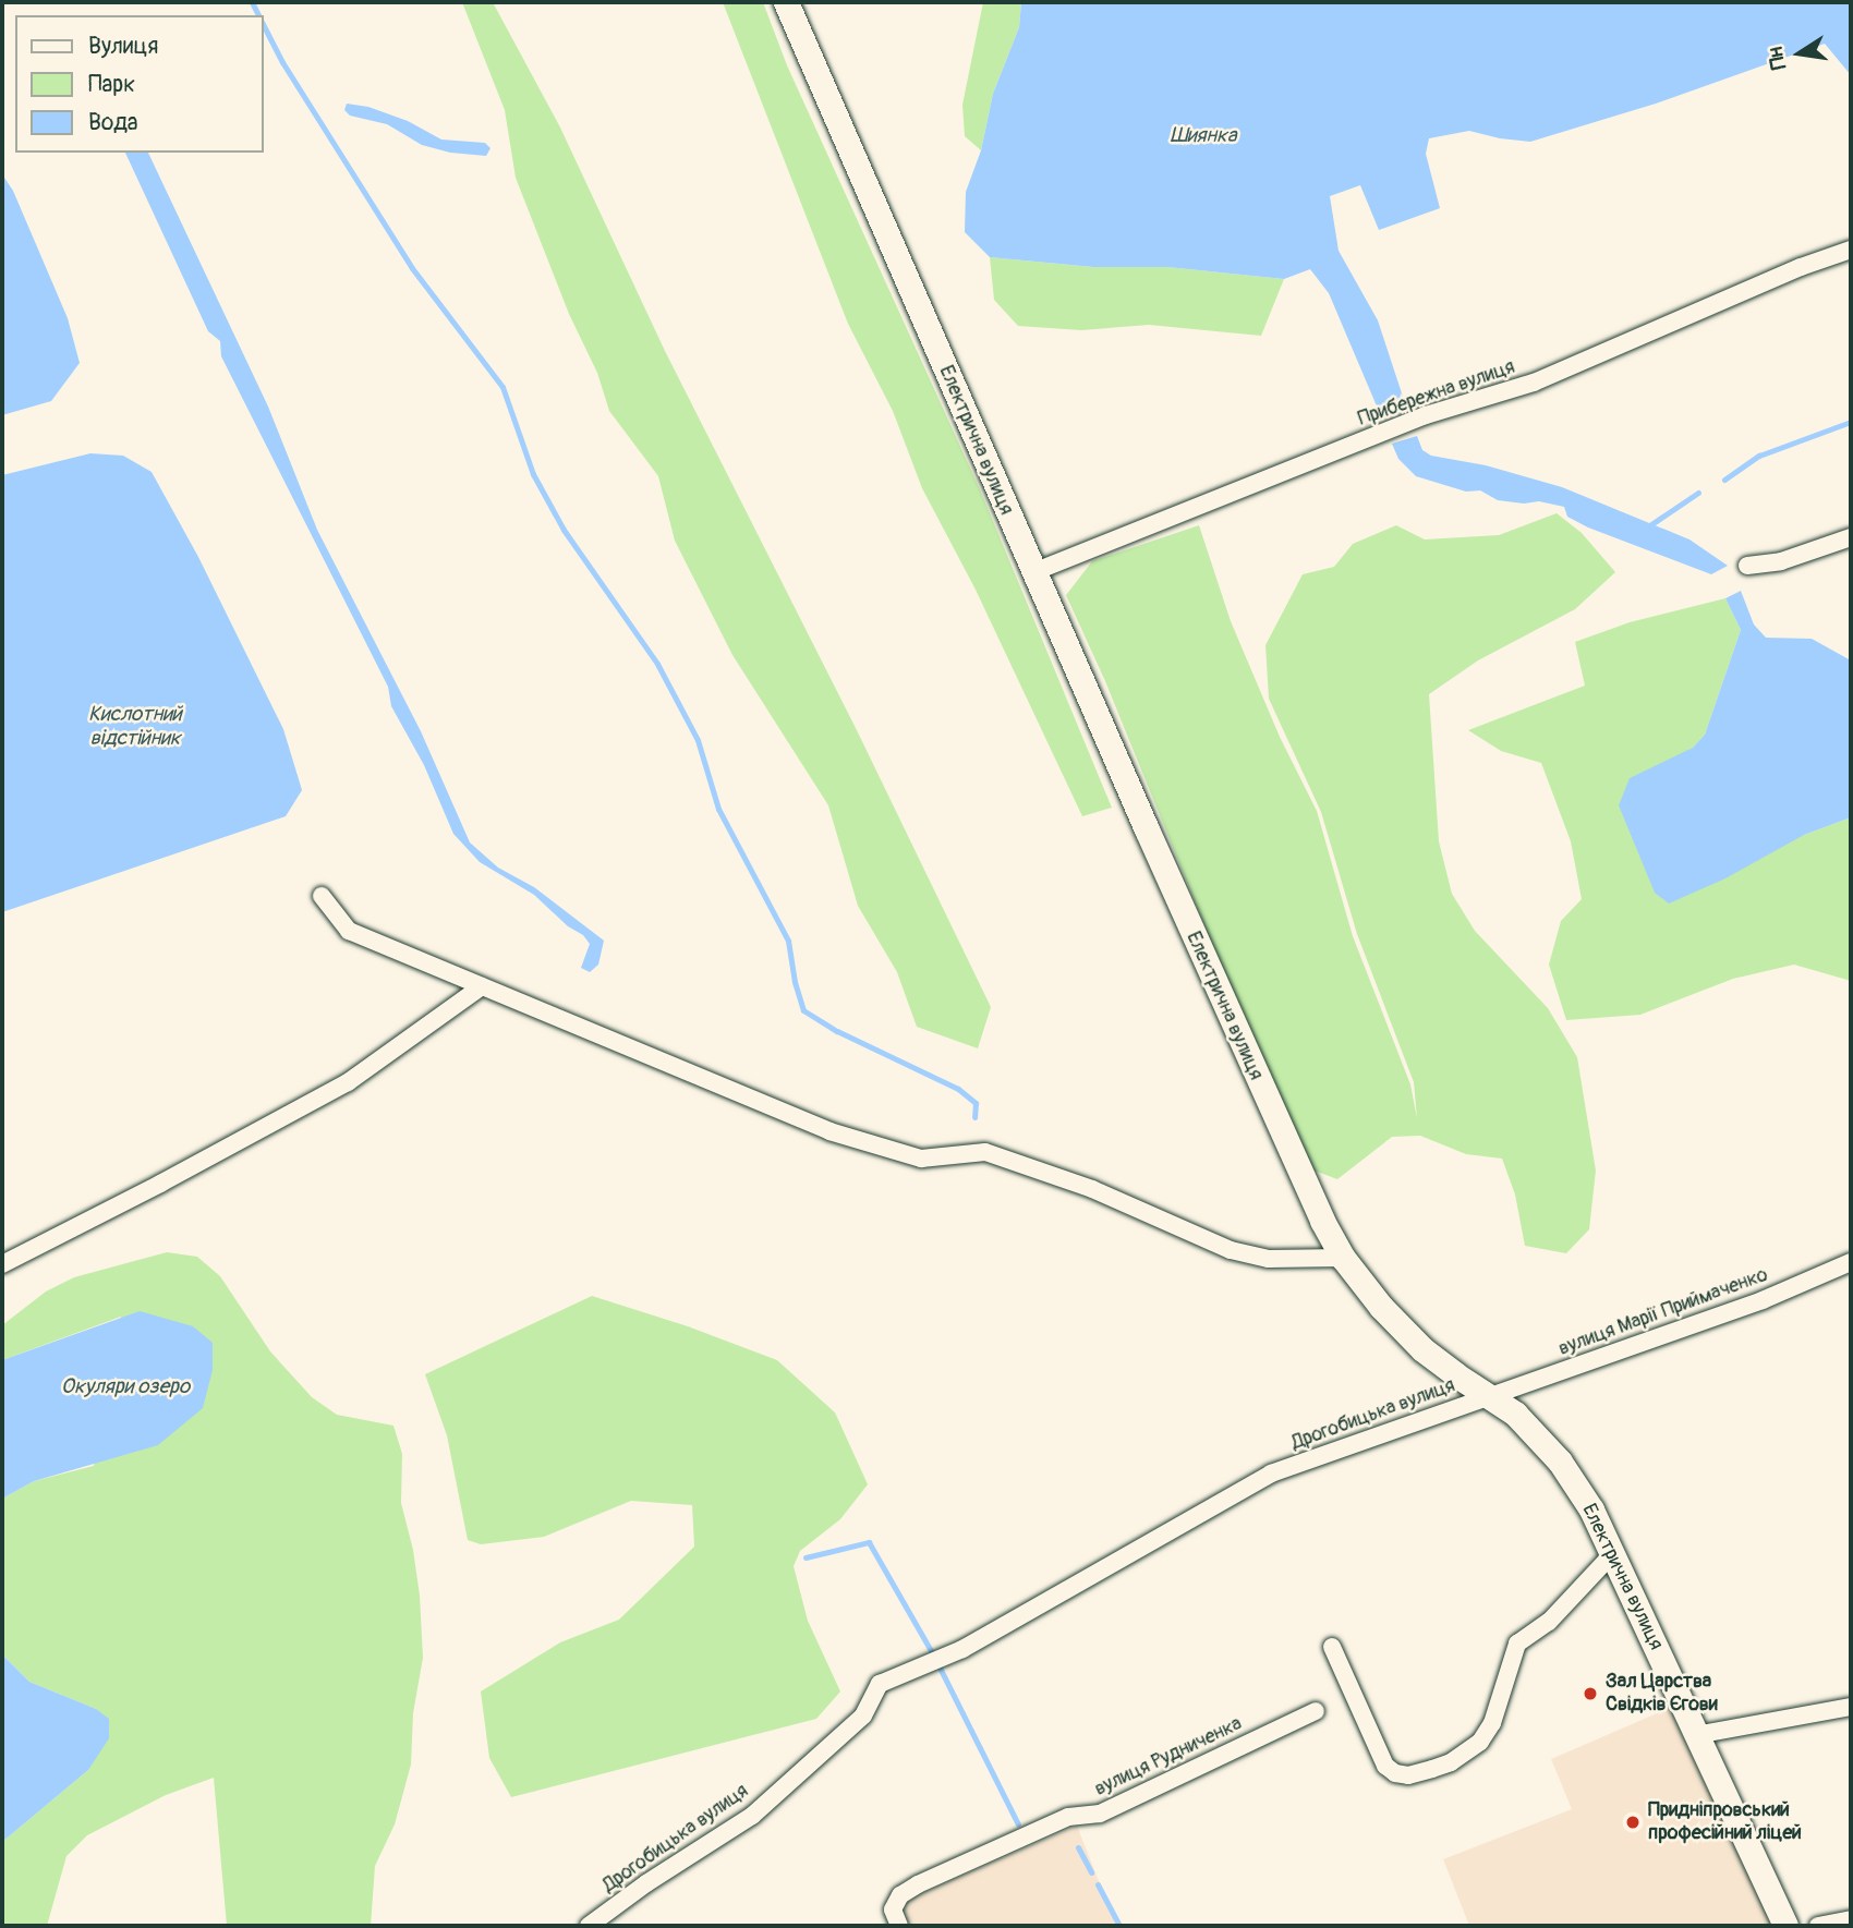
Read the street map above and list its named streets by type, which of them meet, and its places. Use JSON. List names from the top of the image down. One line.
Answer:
{"streets":{"street":["Прибережна вулиця","Електрична вулиця","вулиця Марії Приймаченко","Дрогобицька вулиця","вулиця Рудниченка"]},"crossings":[["Прибережна вулиця","Електрична вулиця"],["Електрична вулиця","вулиця Марії Приймаченко"],["Електрична вулиця","Дрогобицька вулиця"],["вулиця Марії Приймаченко","Дрогобицька вулиця"]],"water":["Шиянка","Кислотний відстійник","Окуляри озеро"],"places":["Зал Царства Свідків Єгови","Придніпровський професійний ліцей"],"legend":["Вулиця","Парк","Вода"],"north":"left"}
